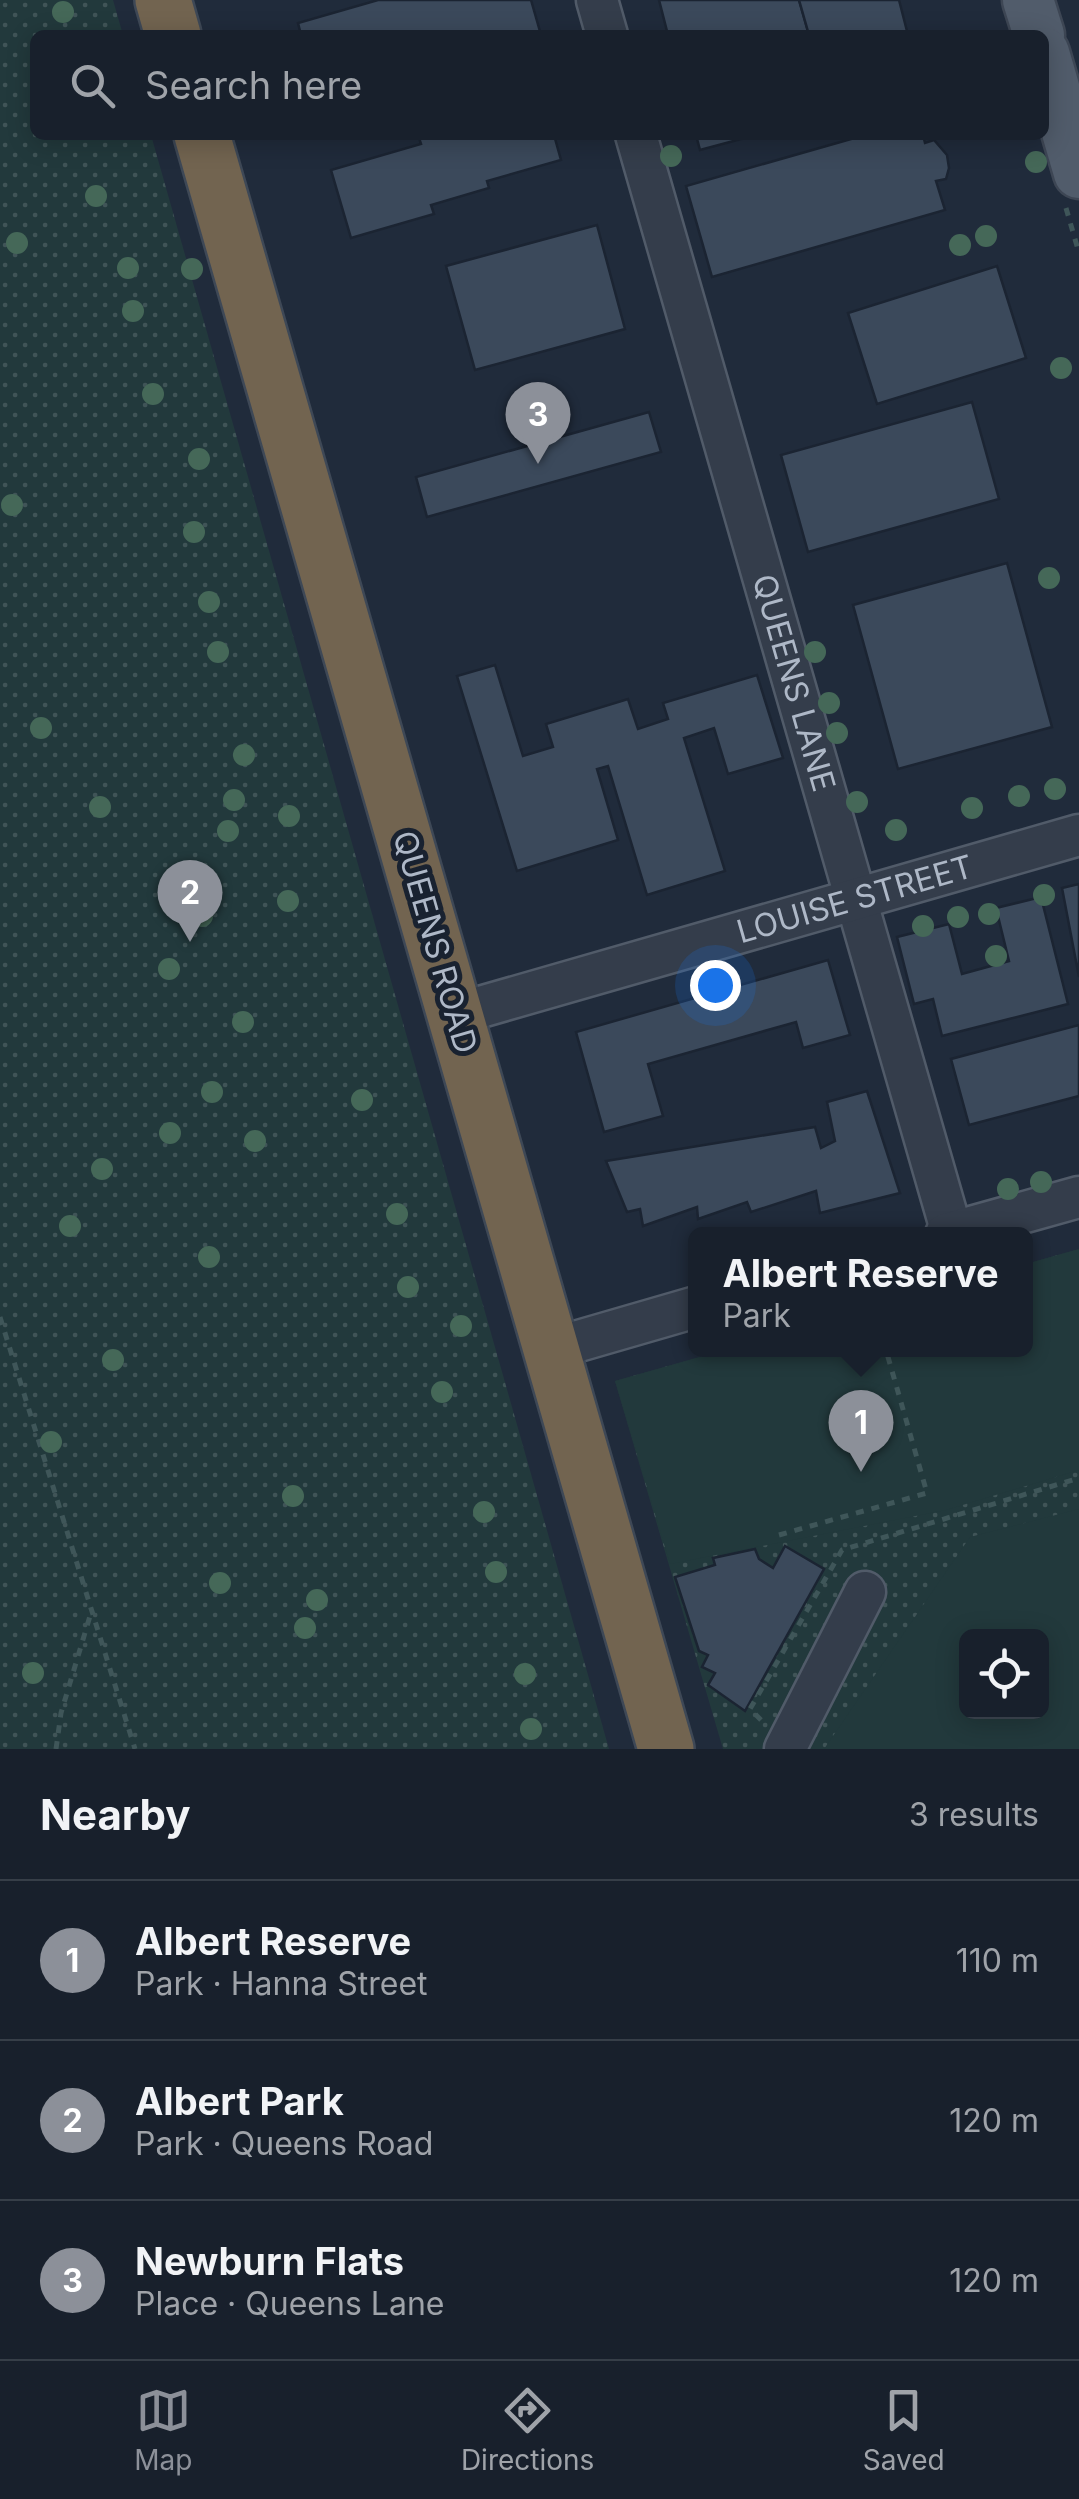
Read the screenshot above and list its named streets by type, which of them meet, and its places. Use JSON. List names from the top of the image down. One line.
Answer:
{"streets":{"highway":["QUEENS ROAD"],"street":["QUEENS LANE","LOUISE STREET"]},"crossings":[["QUEENS LANE","LOUISE STREET"],["LOUISE STREET","QUEENS ROAD"]],"page":{"search":"Search here","pins":["3","2","1"],"popup":["Albert Reserve","Park"],"heading":["Nearby","3 results"],"list":[{"mark":"1","name":"Albert Reserve","note":"Park · Hanna Street","value":"110 m"},{"mark":"2","name":"Albert Park","note":"Park · Queens Road","value":"120 m"},{"mark":"3","name":"Newburn Flats","note":"Place · Queens Lane","value":"120 m"}],"nav":["Map","Directions","Saved"]}}
